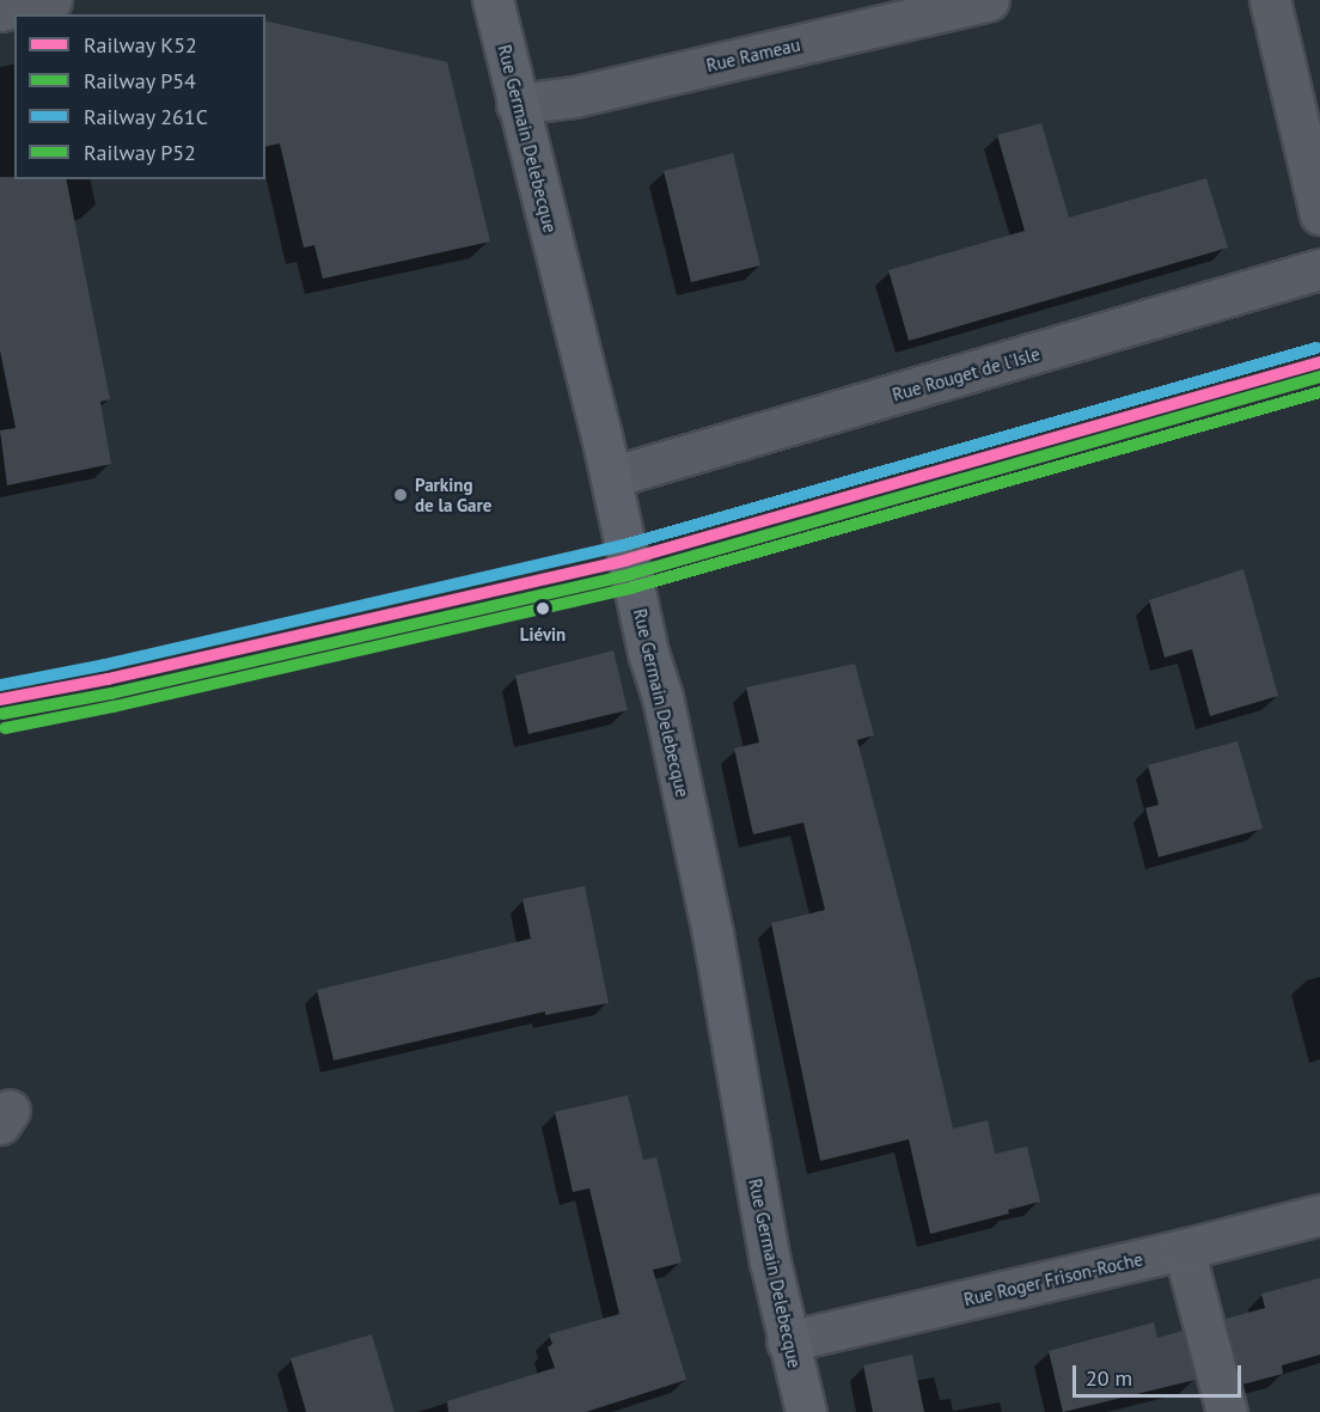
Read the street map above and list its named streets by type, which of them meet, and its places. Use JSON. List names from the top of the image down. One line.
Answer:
{"streets":{"street":["Rue Rameau","Rue Germain Delebecque","Rue Rouget de l'Isle","Rue Roger Frison-Roche"]},"crossings":[["Rue Rameau","Rue Germain Delebecque"],["Rue Germain Delebecque","Rue Rouget de l'Isle"],["Rue Germain Delebecque","Rue Roger Frison-Roche"]],"places":["Parking de la Gare","Liévin"],"lines":["rail line 261C","rail line K52","rail line P54","rail line P52"],"legend":["Railway K52","Railway P54","Railway 261C","Railway P52"],"scale_bar":"20 m"}
